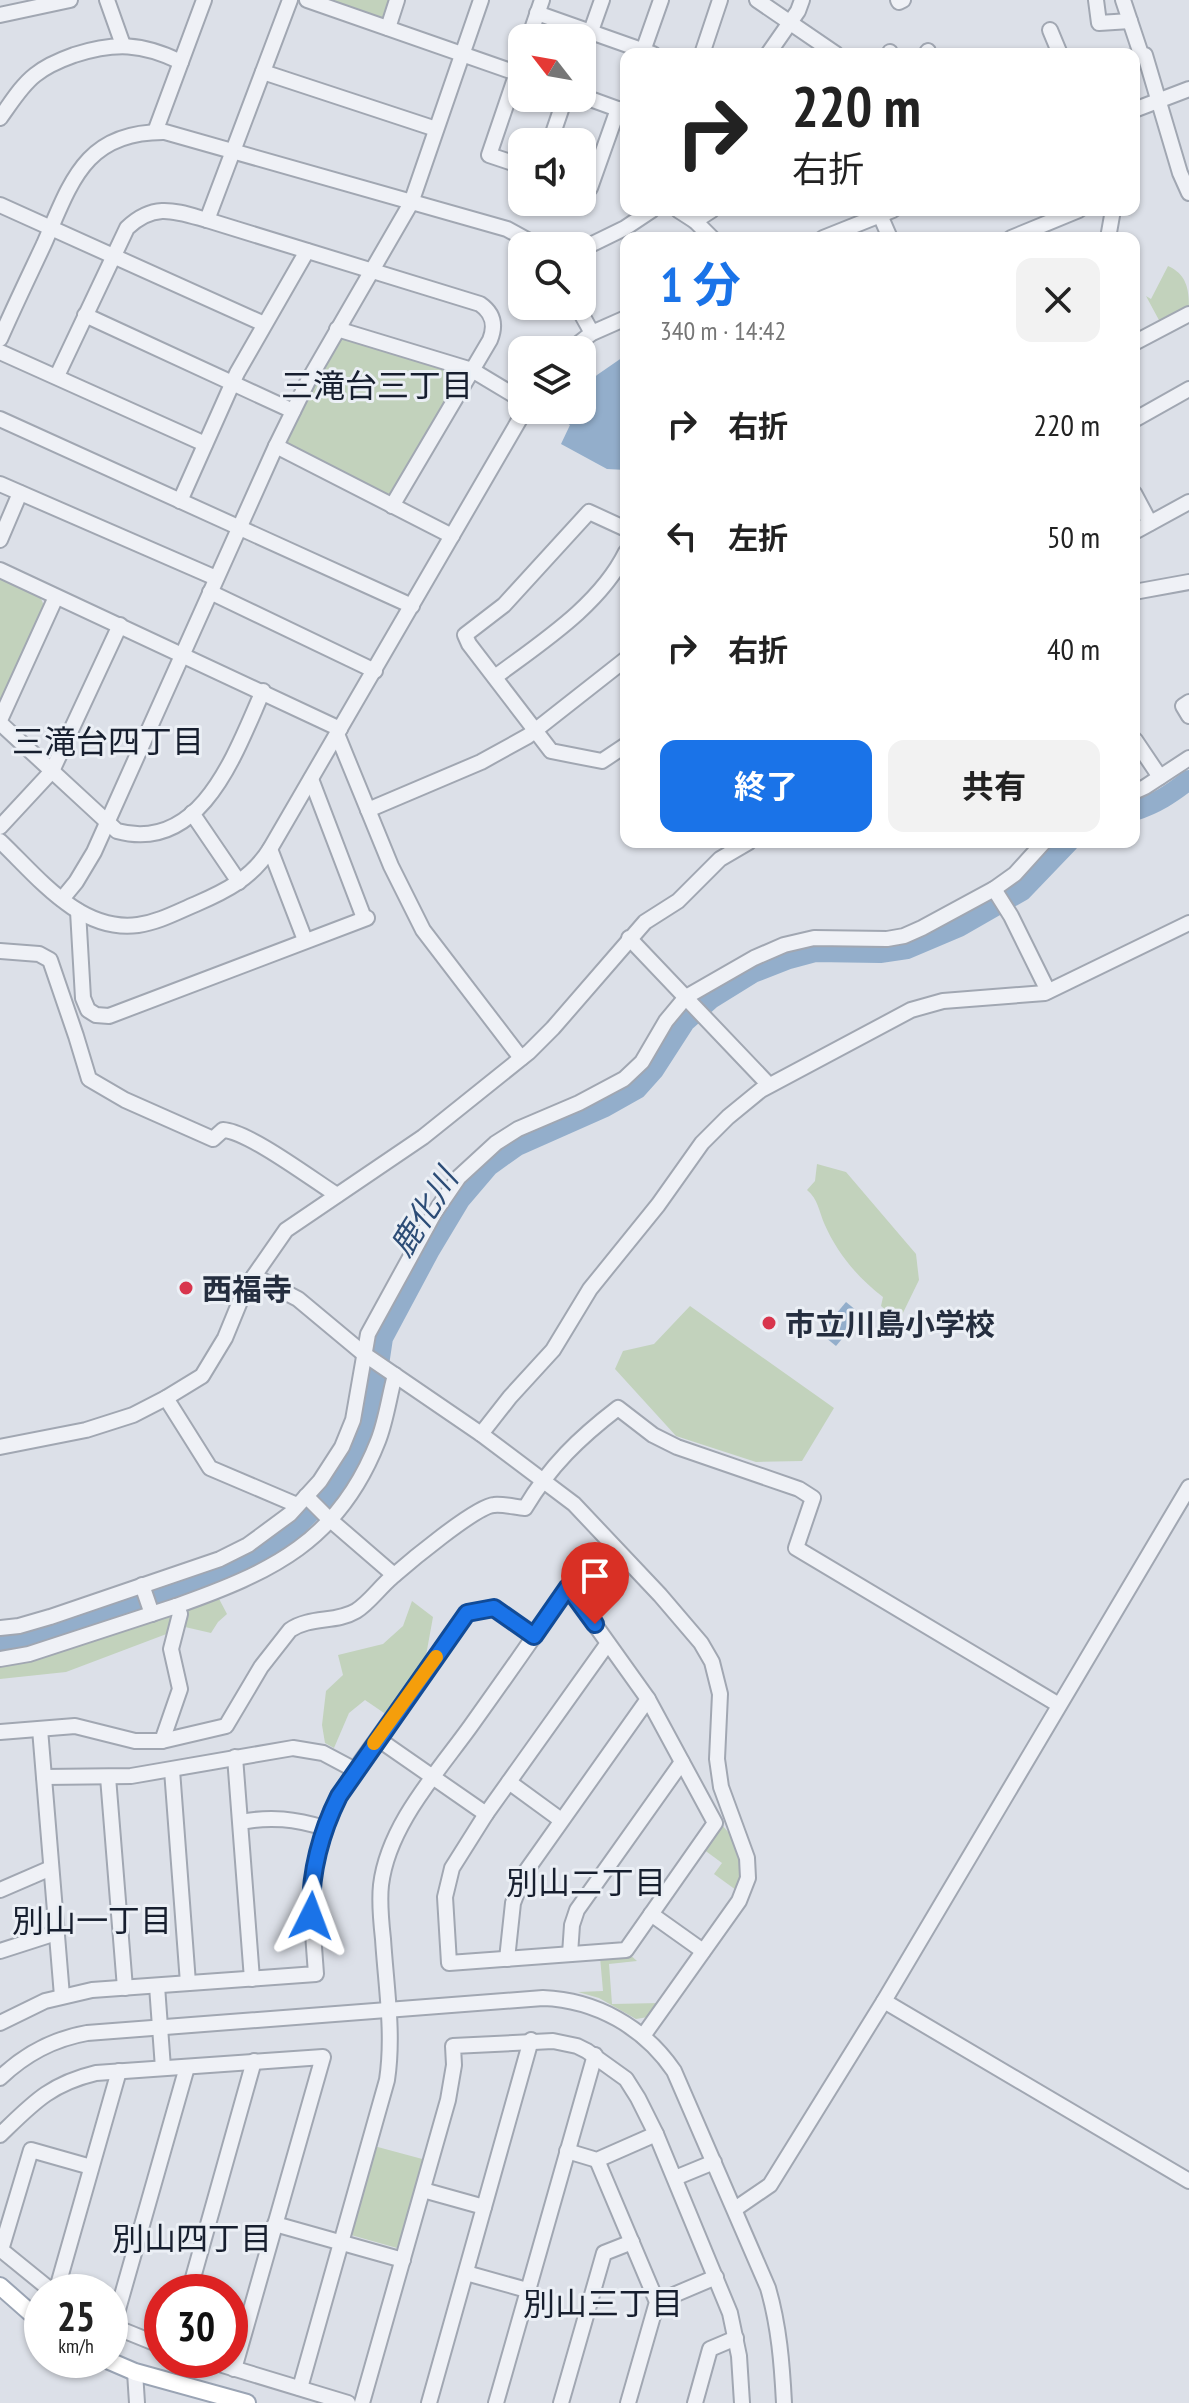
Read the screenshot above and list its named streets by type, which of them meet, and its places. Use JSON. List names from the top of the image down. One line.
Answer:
{"districts":["三滝台三丁目","三滝台四丁目","別山二丁目","別山一丁目","別山四丁目","別山三丁目"],"water":["鹿化川"],"places":["西福寺","市立川島小学校"],"north":"top left","page":{"turn":["220 m","右折"],"heading":["1 分","340 m · 14:42"],"list":[{"name":"右折","value":"220 m"},{"name":"左折","value":"50 m"},{"name":"右折","value":"40 m"}],"buttons":["終了","共有"],"speed":"25 km/h","limit":"30"}}
